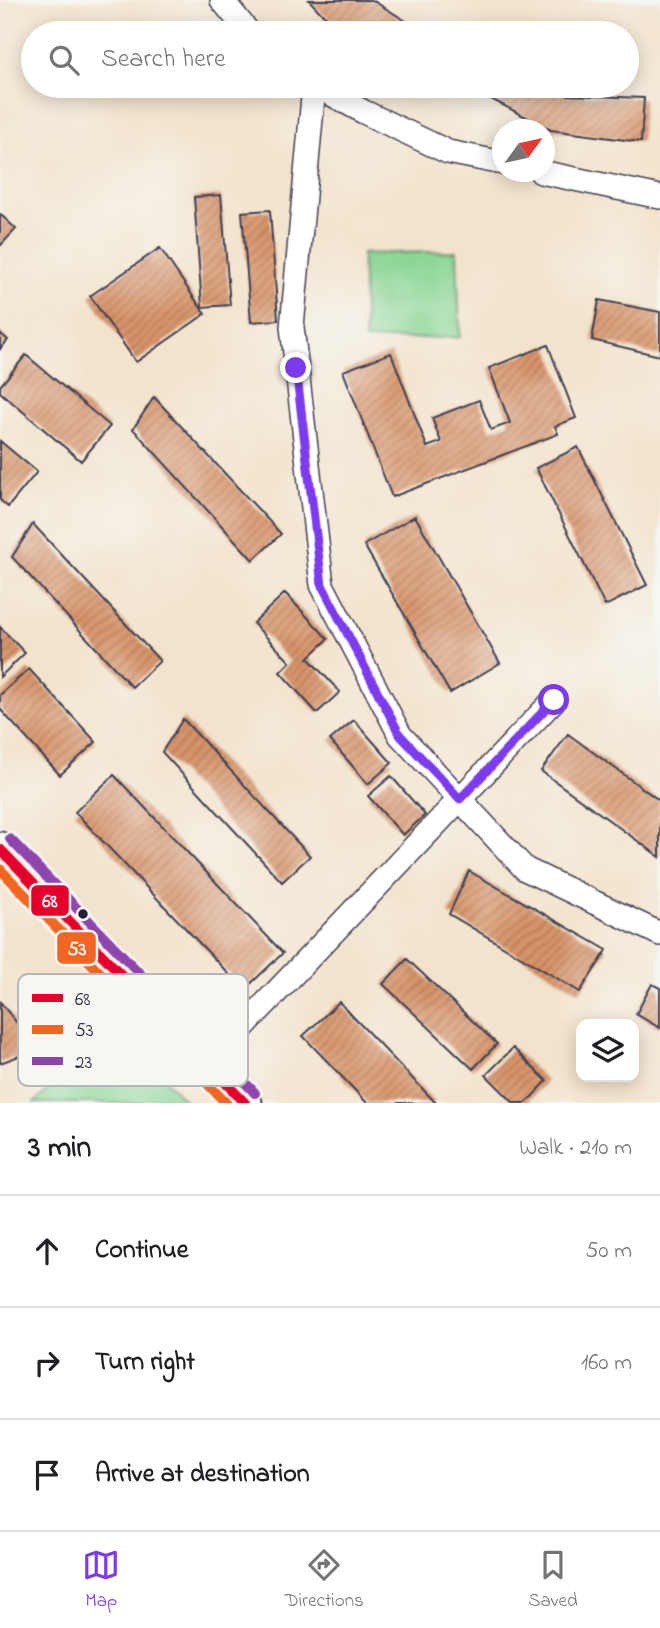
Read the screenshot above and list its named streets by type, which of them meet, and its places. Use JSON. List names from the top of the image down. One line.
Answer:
{"lines":["transit line 23","transit line 68","transit line 53"],"legend":["68","53","23"],"north":"top right","page":{"search":"Search here","heading":["3 min","Walk · 210 m"],"list":[["Continue","50 m"],["Turn right","160 m"],"Arrive at destination"],"nav":["Map","Directions","Saved"]}}
